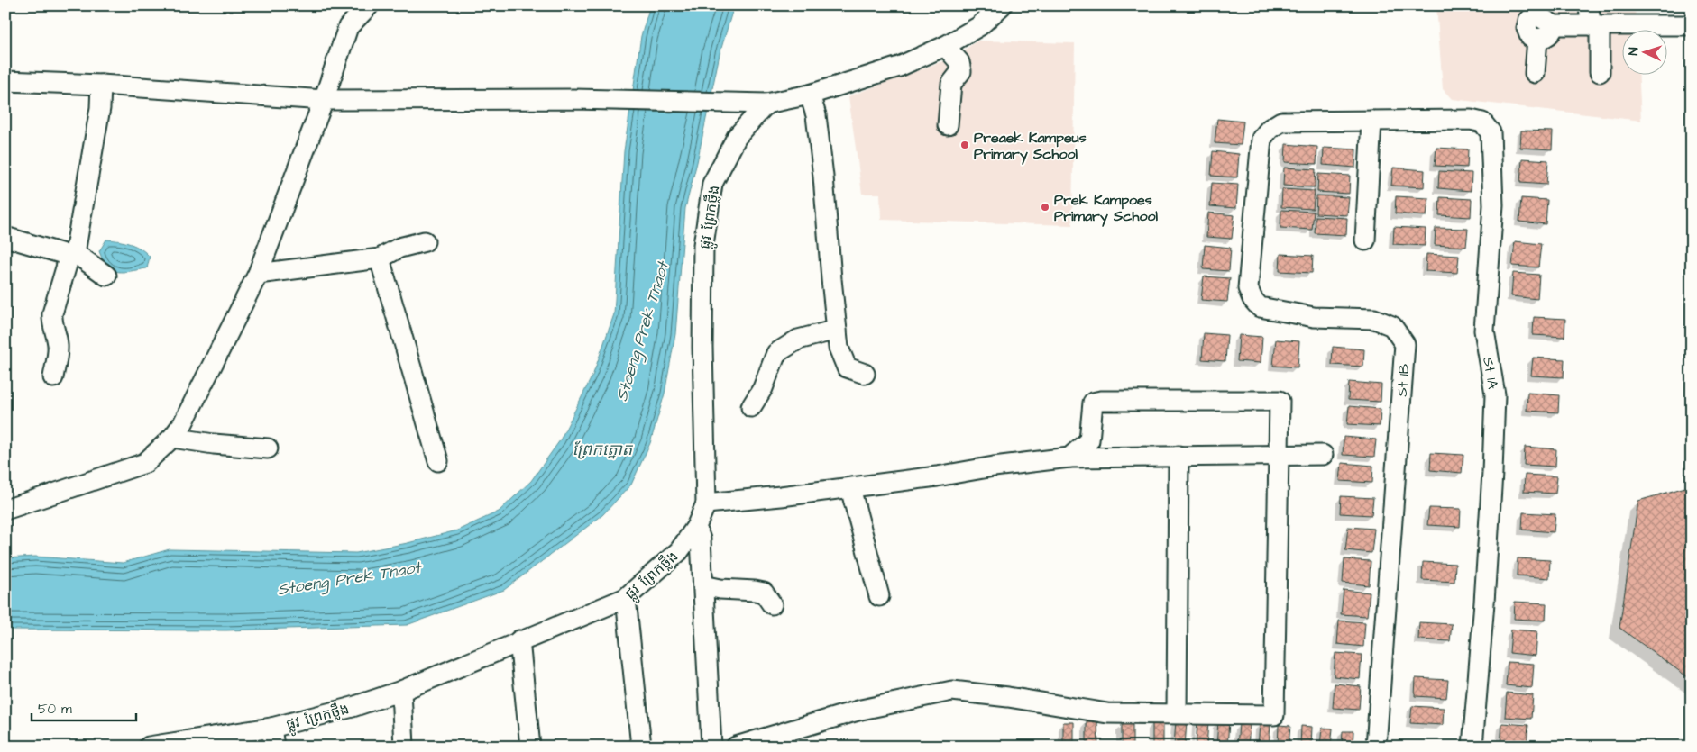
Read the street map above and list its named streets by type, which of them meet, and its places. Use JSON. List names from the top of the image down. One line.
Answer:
{"streets":{"street":["ផ្លូវ ព្រែកថ្លឹង","St 1A","St 1B"]},"crossings":[["St 1A","St 1B"]],"water":["Stoeng Prek Tnaot","ព្រែកត្នោត"],"places":["Preaek Kampeus Primary School","Prek Kampoes Primary School"],"scale_bar":"50 m","north":"left"}
